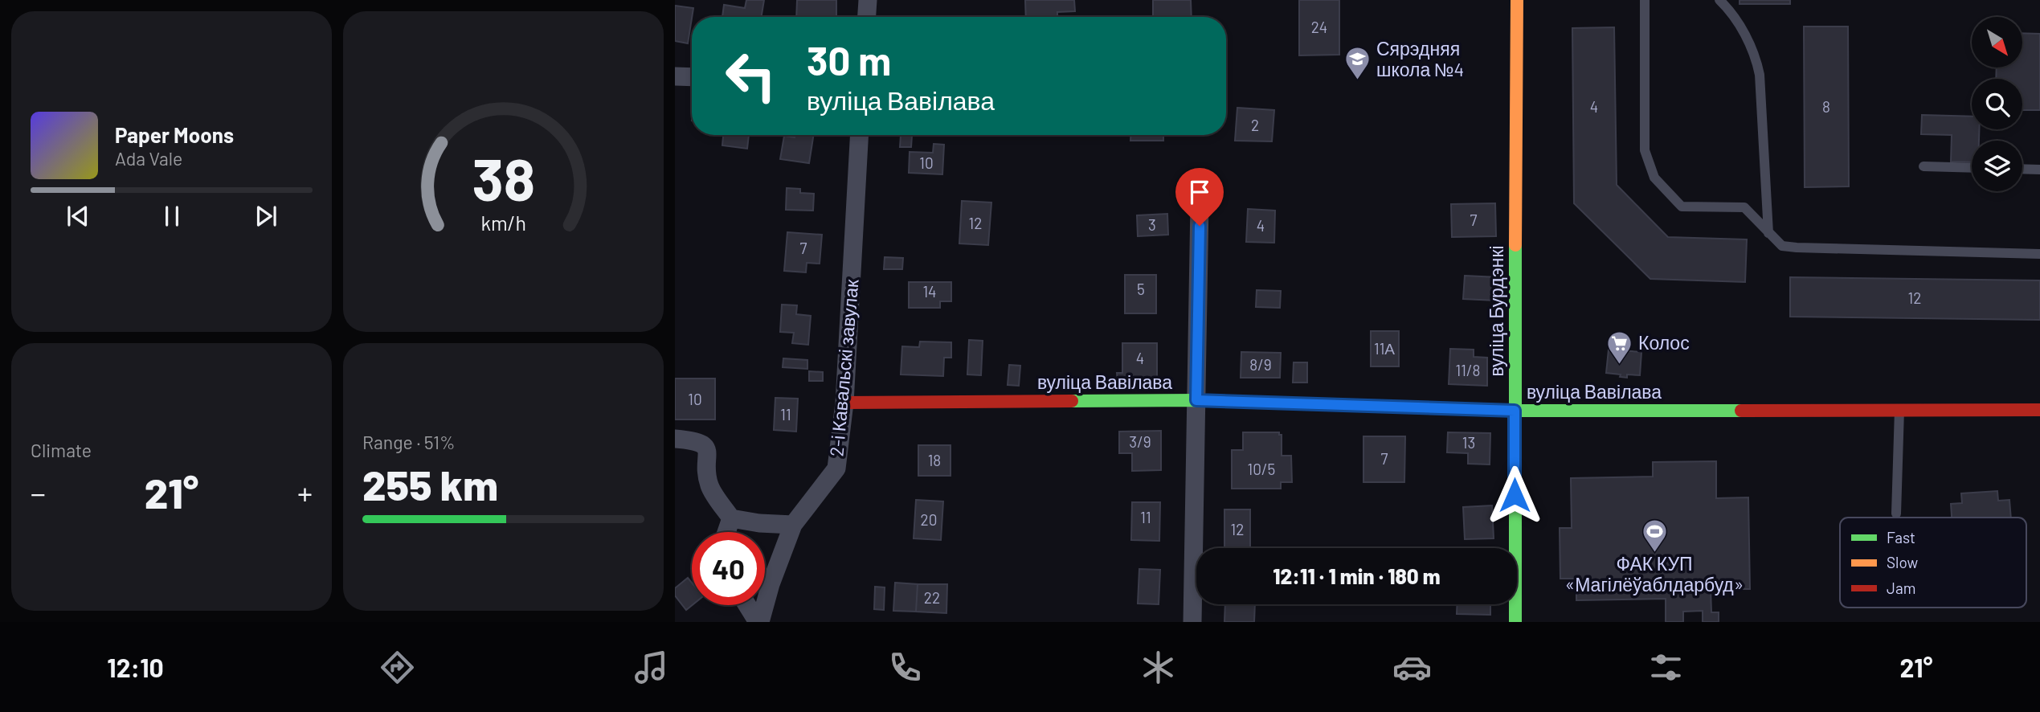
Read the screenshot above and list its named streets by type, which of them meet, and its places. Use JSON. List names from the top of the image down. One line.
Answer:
{"streets":{"street":["вуліца Бурдэнкі","2-і Кавальскі завулак","вуліца Вавілава"]},"crossings":[["вуліца Бурдэнкі","вуліца Вавілава"],["2-і Кавальскі завулак","вуліца Вавілава"]],"places":{"school or university":["Сярэдняя школа №4"],"supermarket":["Колос"],"sports":["ФАК КУП «Магілёўаблдарбуд»"]},"house_numbers":["24","4","8","2","10","7","12","3","4","7","5","14","12","11А","4","8/9","11/8","10","11","3/9","13","7","18","10/5","11","20","12","22"],"legend":["Fast","Slow","Jam"],"north":"bottom right","page":{"turn":["30 m","вуліца Вавілава"],"song":["Paper Moons","Ada Vale"],"tile":["Climate",["Range · 51%","255 km"]],"heat":["−","21°","+"],"limit":"40","trip":"12:11 · 1 min · 180 m","tabs":["12:10","21°"],"gauge":["38","km/h"]}}
